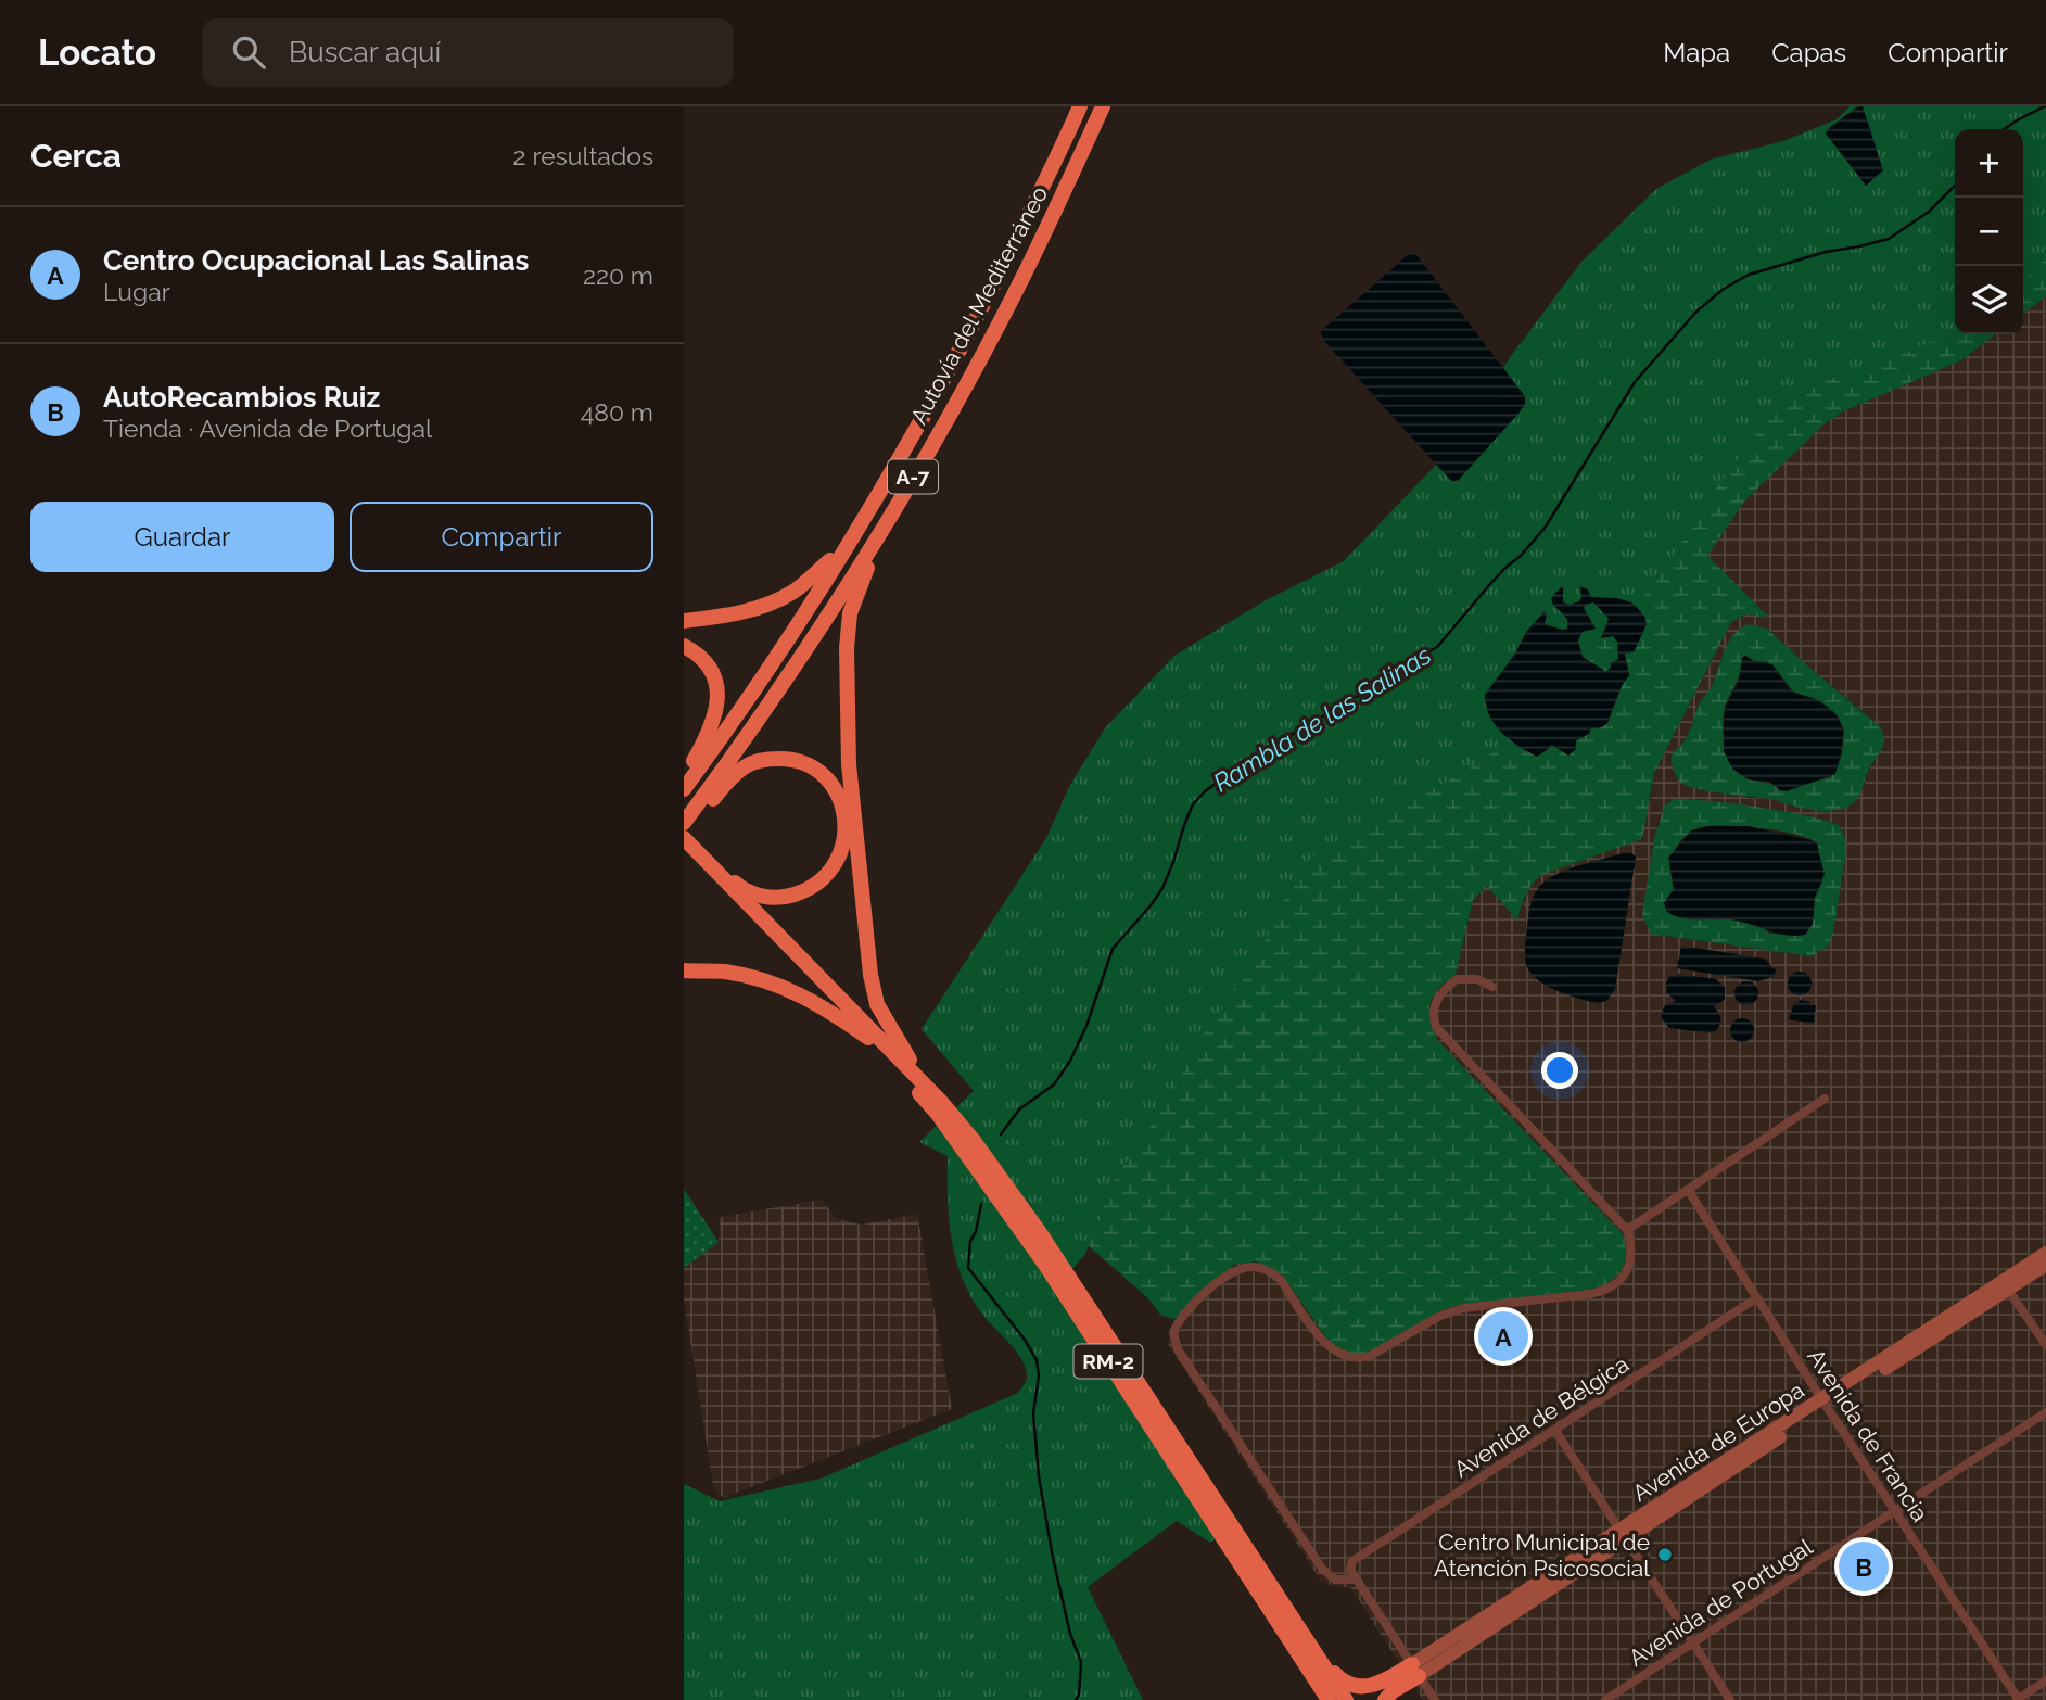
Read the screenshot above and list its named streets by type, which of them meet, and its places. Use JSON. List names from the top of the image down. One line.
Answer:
{"streets":{"highway":["Autovía del Mediterráneo","A-7","RM-2"],"street":["Avenida de Bélgica","Avenida de Francia","Avenida de Europa","Avenida de Portugal"]},"crossings":[["Avenida de Bélgica","Avenida de Francia"],["Avenida de Francia","Avenida de Europa"],["Avenida de Francia","Avenida de Portugal"]],"water":["Rambla de las Salinas"],"places":["Centro Municipal de Atención Psicosocial"],"page":{"header":"Locato","search":"Buscar aquí","nav":["Mapa","Capas","Compartir"],"heading":["Cerca","2 resultados"],"map_buttons":["+","−"],"list":[{"mark":"A","name":"Centro Ocupacional Las Salinas","note":"Lugar","value":"220 m"},{"mark":"B","name":"AutoRecambios Ruiz","note":"Tienda · Avenida de Portugal","value":"480 m"}],"buttons":["Guardar","Compartir"],"pins":["A","B"]}}
